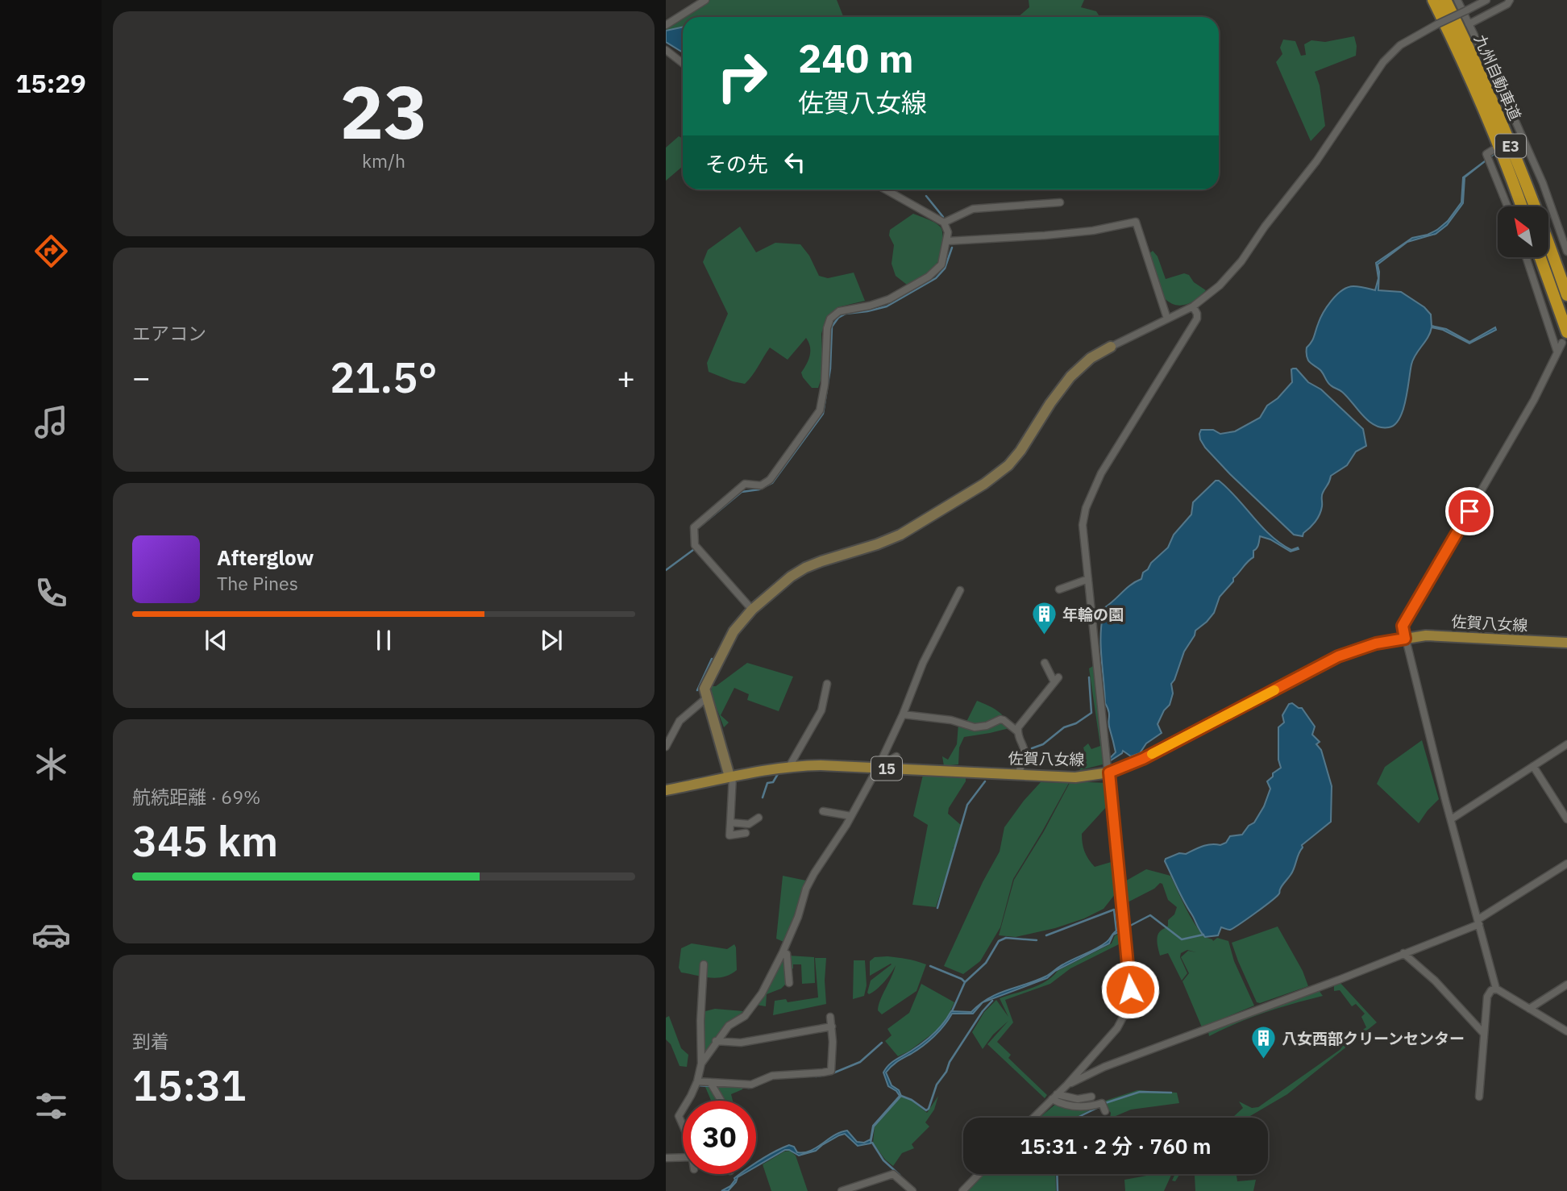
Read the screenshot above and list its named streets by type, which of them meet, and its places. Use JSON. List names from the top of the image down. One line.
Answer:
{"streets":{"highway":["九州自動車道","E3"],"main road":["佐賀八女線","15"]},"places":{"building":["年輪の園","八女西部クリーンセンター"]},"north":"top left","page":{"tabs":"15:29","tile":[["23","km/h"],"エアコン",["航続距離 · 69%","345 km"],["到着","15:31"]],"turn":["240 m","佐賀八女線"],"then":"その先","heat":["−","21.5°","+"],"song":["Afterglow","The Pines"],"limit":"30","trip":"15:31 · 2 分 · 760 m"}}
